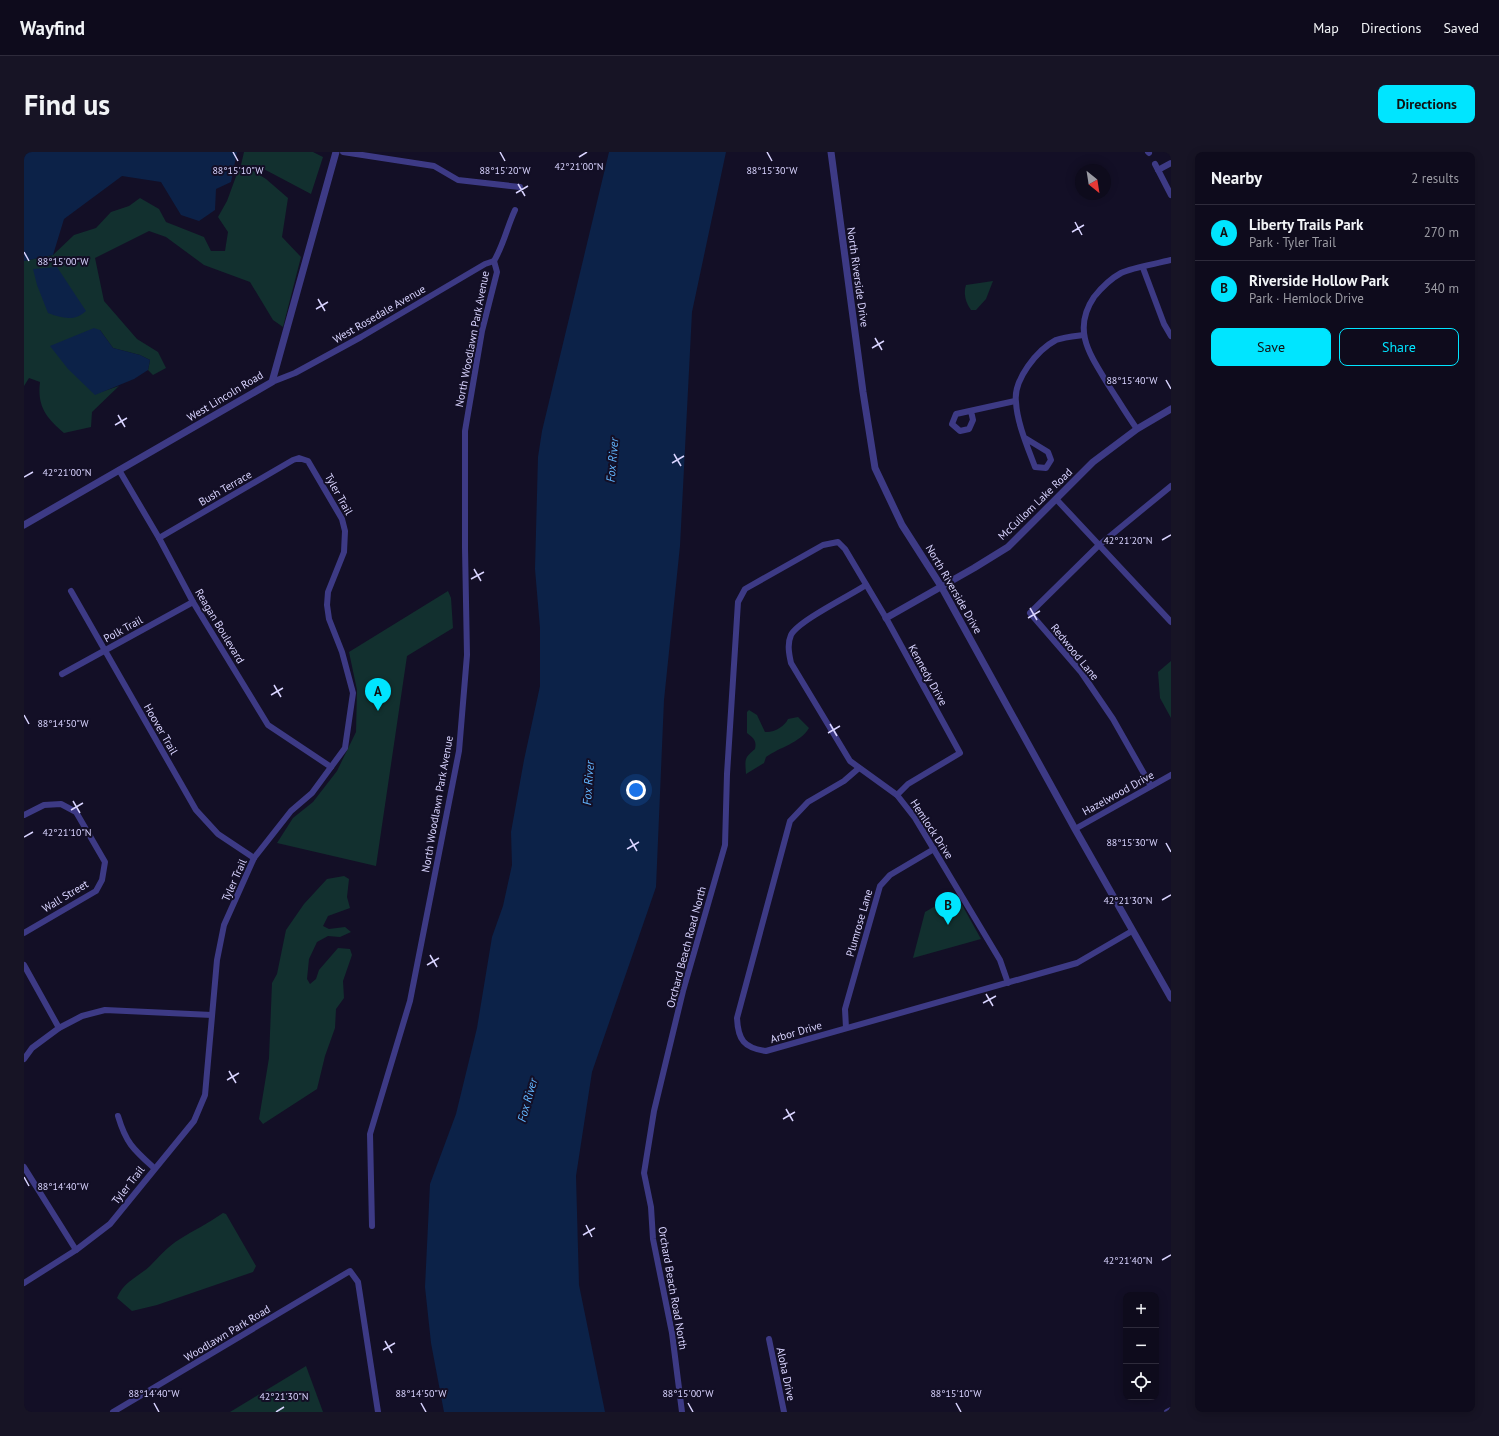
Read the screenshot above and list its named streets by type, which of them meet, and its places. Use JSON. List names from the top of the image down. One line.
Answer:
{"streets":{"street":["North Riverside Drive","West Rosedale Avenue","North Woodlawn Park Avenue","West Lincoln Road","Bush Terrace","Tyler Trail","McCullom Lake Road","Reagan Boulevard","Polk Trail","Redwood Lane","Kennedy Drive","Hoover Trail","Hazelwood Drive","Hemlock Drive","Wall Street","Plumrose Lane","Orchard Beach Road North","Arbor Drive","Woodlawn Park Road","Aloha Drive"]},"crossings":[["North Riverside Drive","McCullom Lake Road"],["North Riverside Drive","Hazelwood Drive"],["North Riverside Drive","Arbor Drive"],["West Rosedale Avenue","North Woodlawn Park Avenue"],["West Rosedale Avenue","West Lincoln Road"],["West Lincoln Road","Reagan Boulevard"],["Bush Terrace","Tyler Trail"],["Bush Terrace","Reagan Boulevard"],["Tyler Trail","Reagan Boulevard"],["Tyler Trail","Hoover Trail"],["McCullom Lake Road","Kennedy Drive"],["Reagan Boulevard","Polk Trail"],["Polk Trail","Hoover Trail"],["Redwood Lane","Hazelwood Drive"],["Kennedy Drive","Hemlock Drive"],["Kennedy Drive","Orchard Beach Road North"],["Hemlock Drive","Plumrose Lane"],["Hemlock Drive","Arbor Drive"],["Plumrose Lane","Arbor Drive"]],"water":["Fox River"],"north":"bottom right","page":{"header":"Wayfind","nav":["Map","Directions","Saved"],"buttons":["Directions",["Save","Share"]],"title":"Find us","heading":["Nearby","2 results"],"list":[{"mark":"A","name":"Liberty Trails Park","note":"Park · Tyler Trail","value":"270 m"},{"mark":"B","name":"Riverside Hollow Park","note":"Park · Hemlock Drive","value":"340 m"}],"pins":["A","B"],"map_buttons":["+","−"]},"coordinates":["42°21'00\"N","88°15'10\"W","88°15'20\"W","88°15'30\"W","88°15'00\"W","88°15'40\"W","42°21'20\"N","88°14'50\"W","42°21'10\"N","42°21'30\"N","88°14'40\"W","42°21'40\"N"]}
